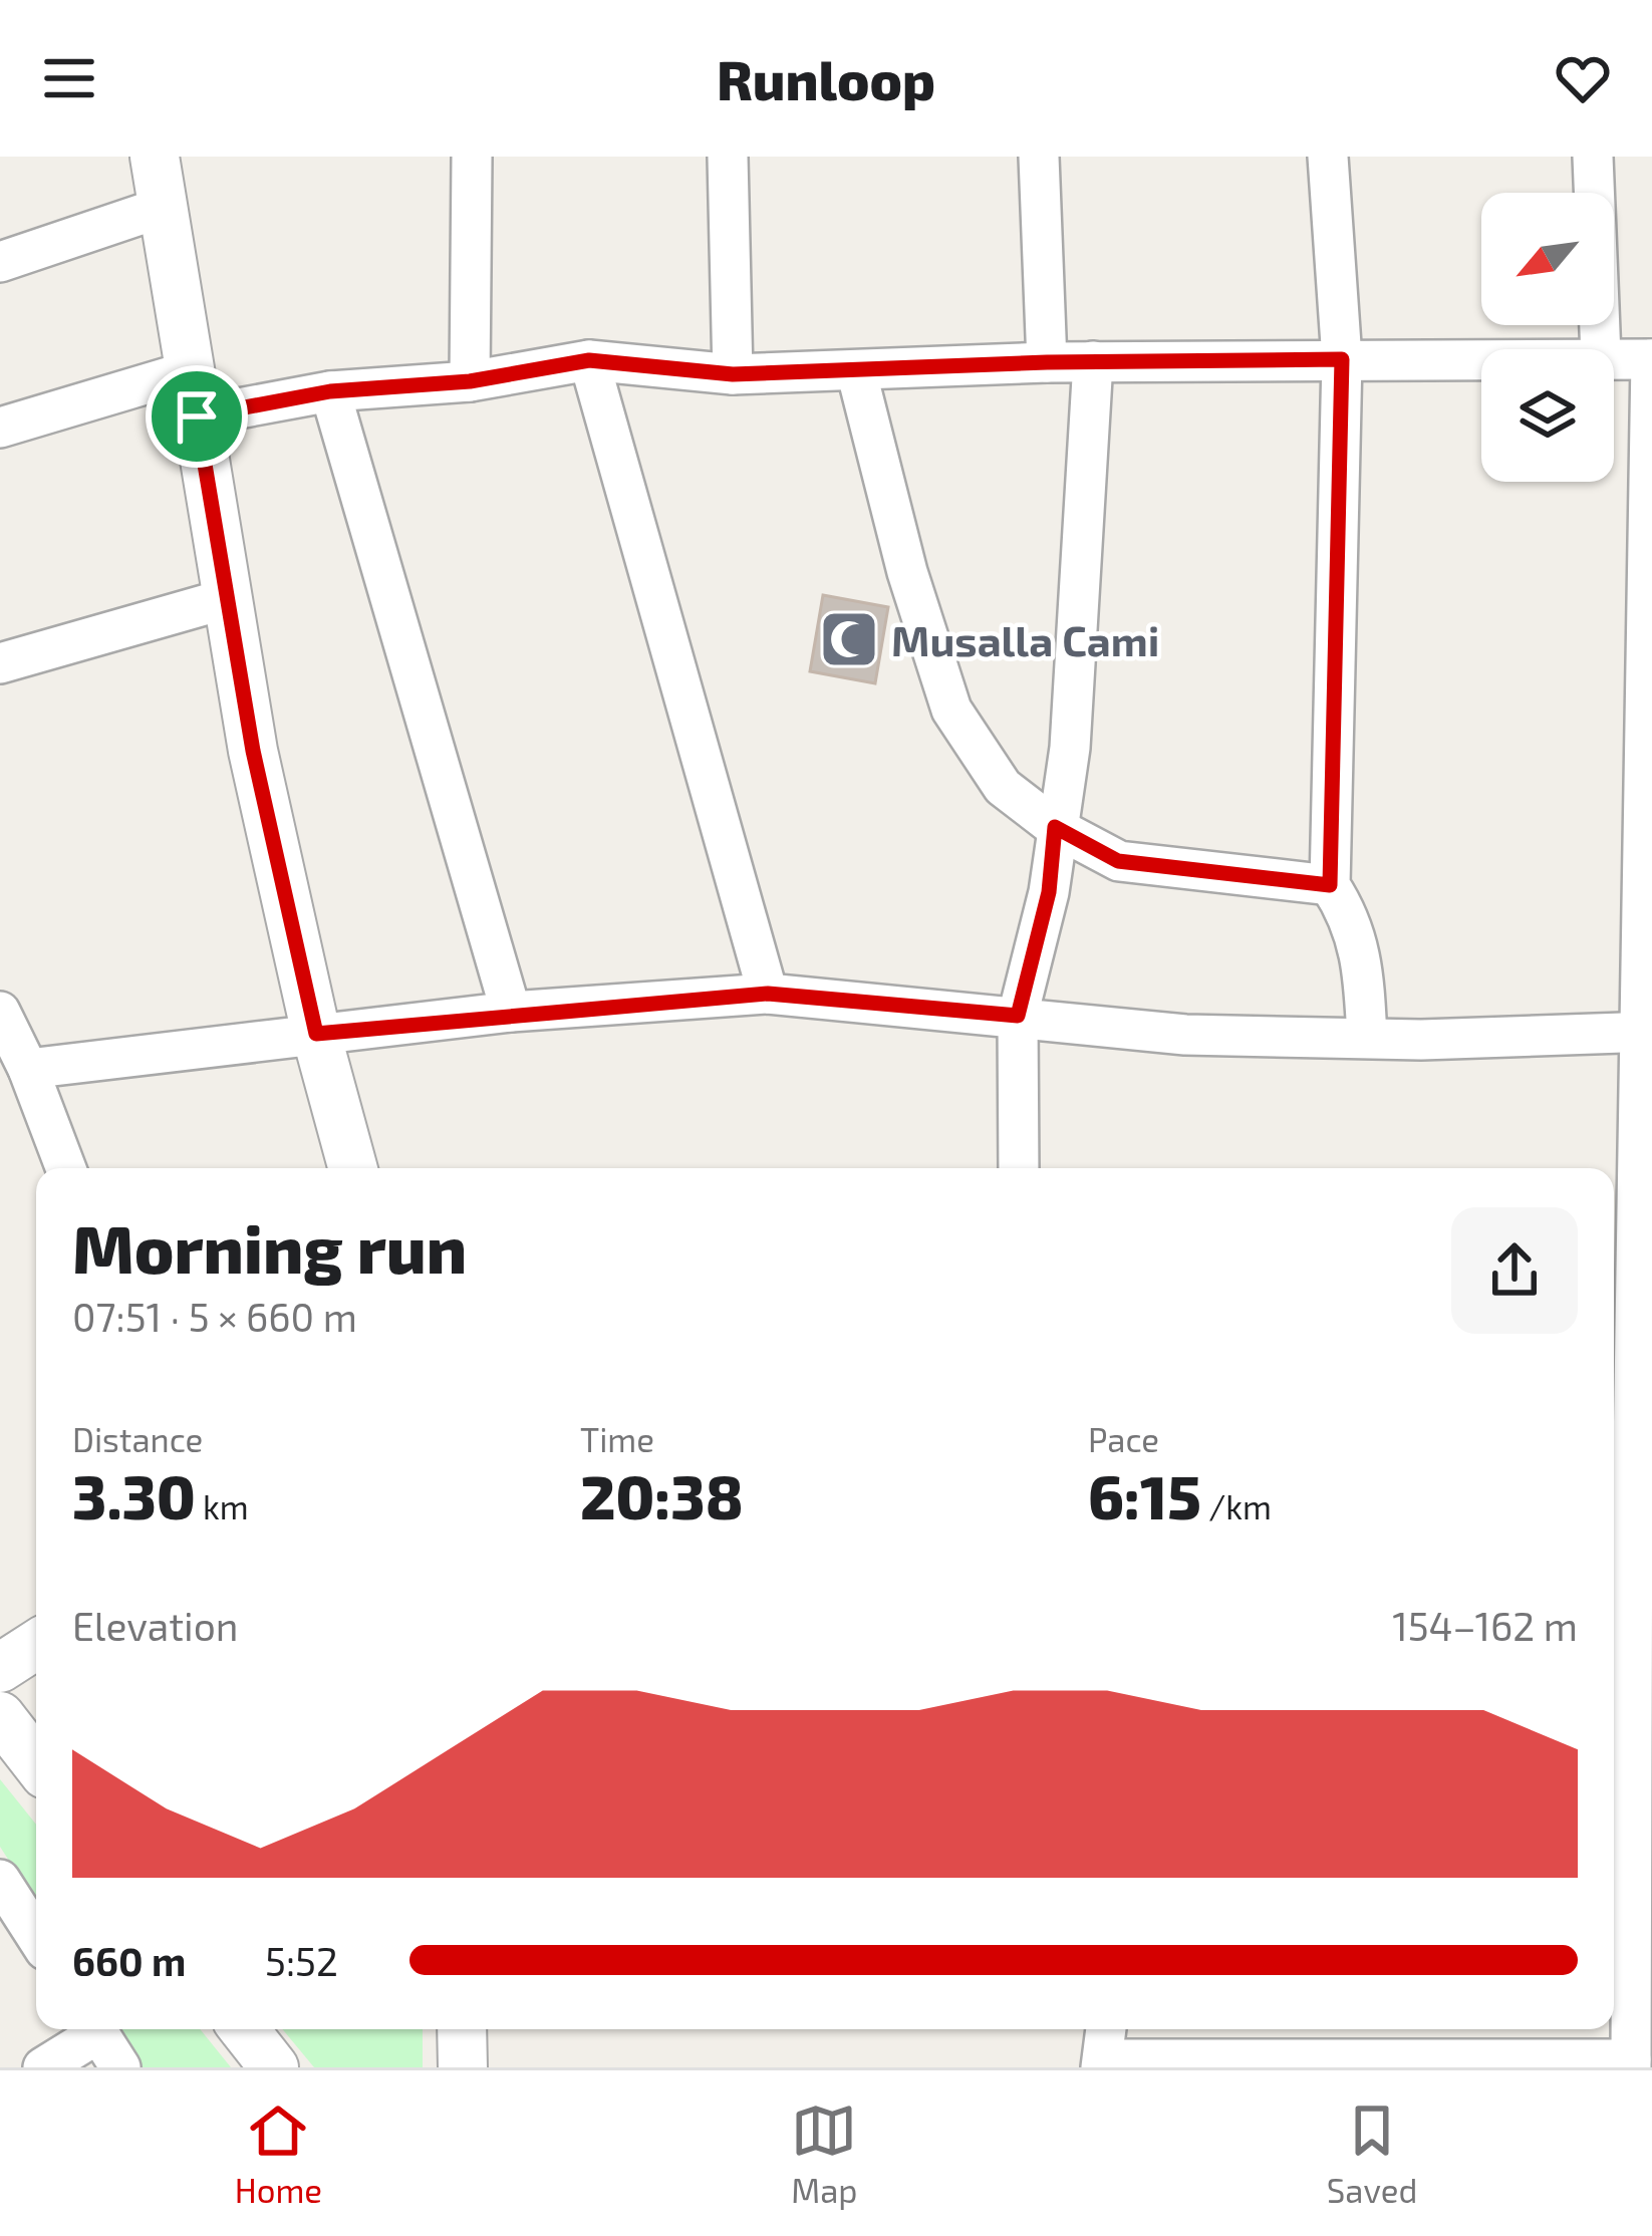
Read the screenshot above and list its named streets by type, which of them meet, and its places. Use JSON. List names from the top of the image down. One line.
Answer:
{"places":{"mosque":["Musalla Cami"]},"north":"bottom left","page":{"header":"Runloop","heading":["Morning run","07:51 · 5 × 660 m"],"stats":[["Distance","3.30 km"],["Time","20:38"],["Pace","6:15 /km"]],"chart":["Elevation","154–162 m"],"list":[{"name":"660 m","note":"5:52"}],"tabs":["Home","Map","Saved"]}}
